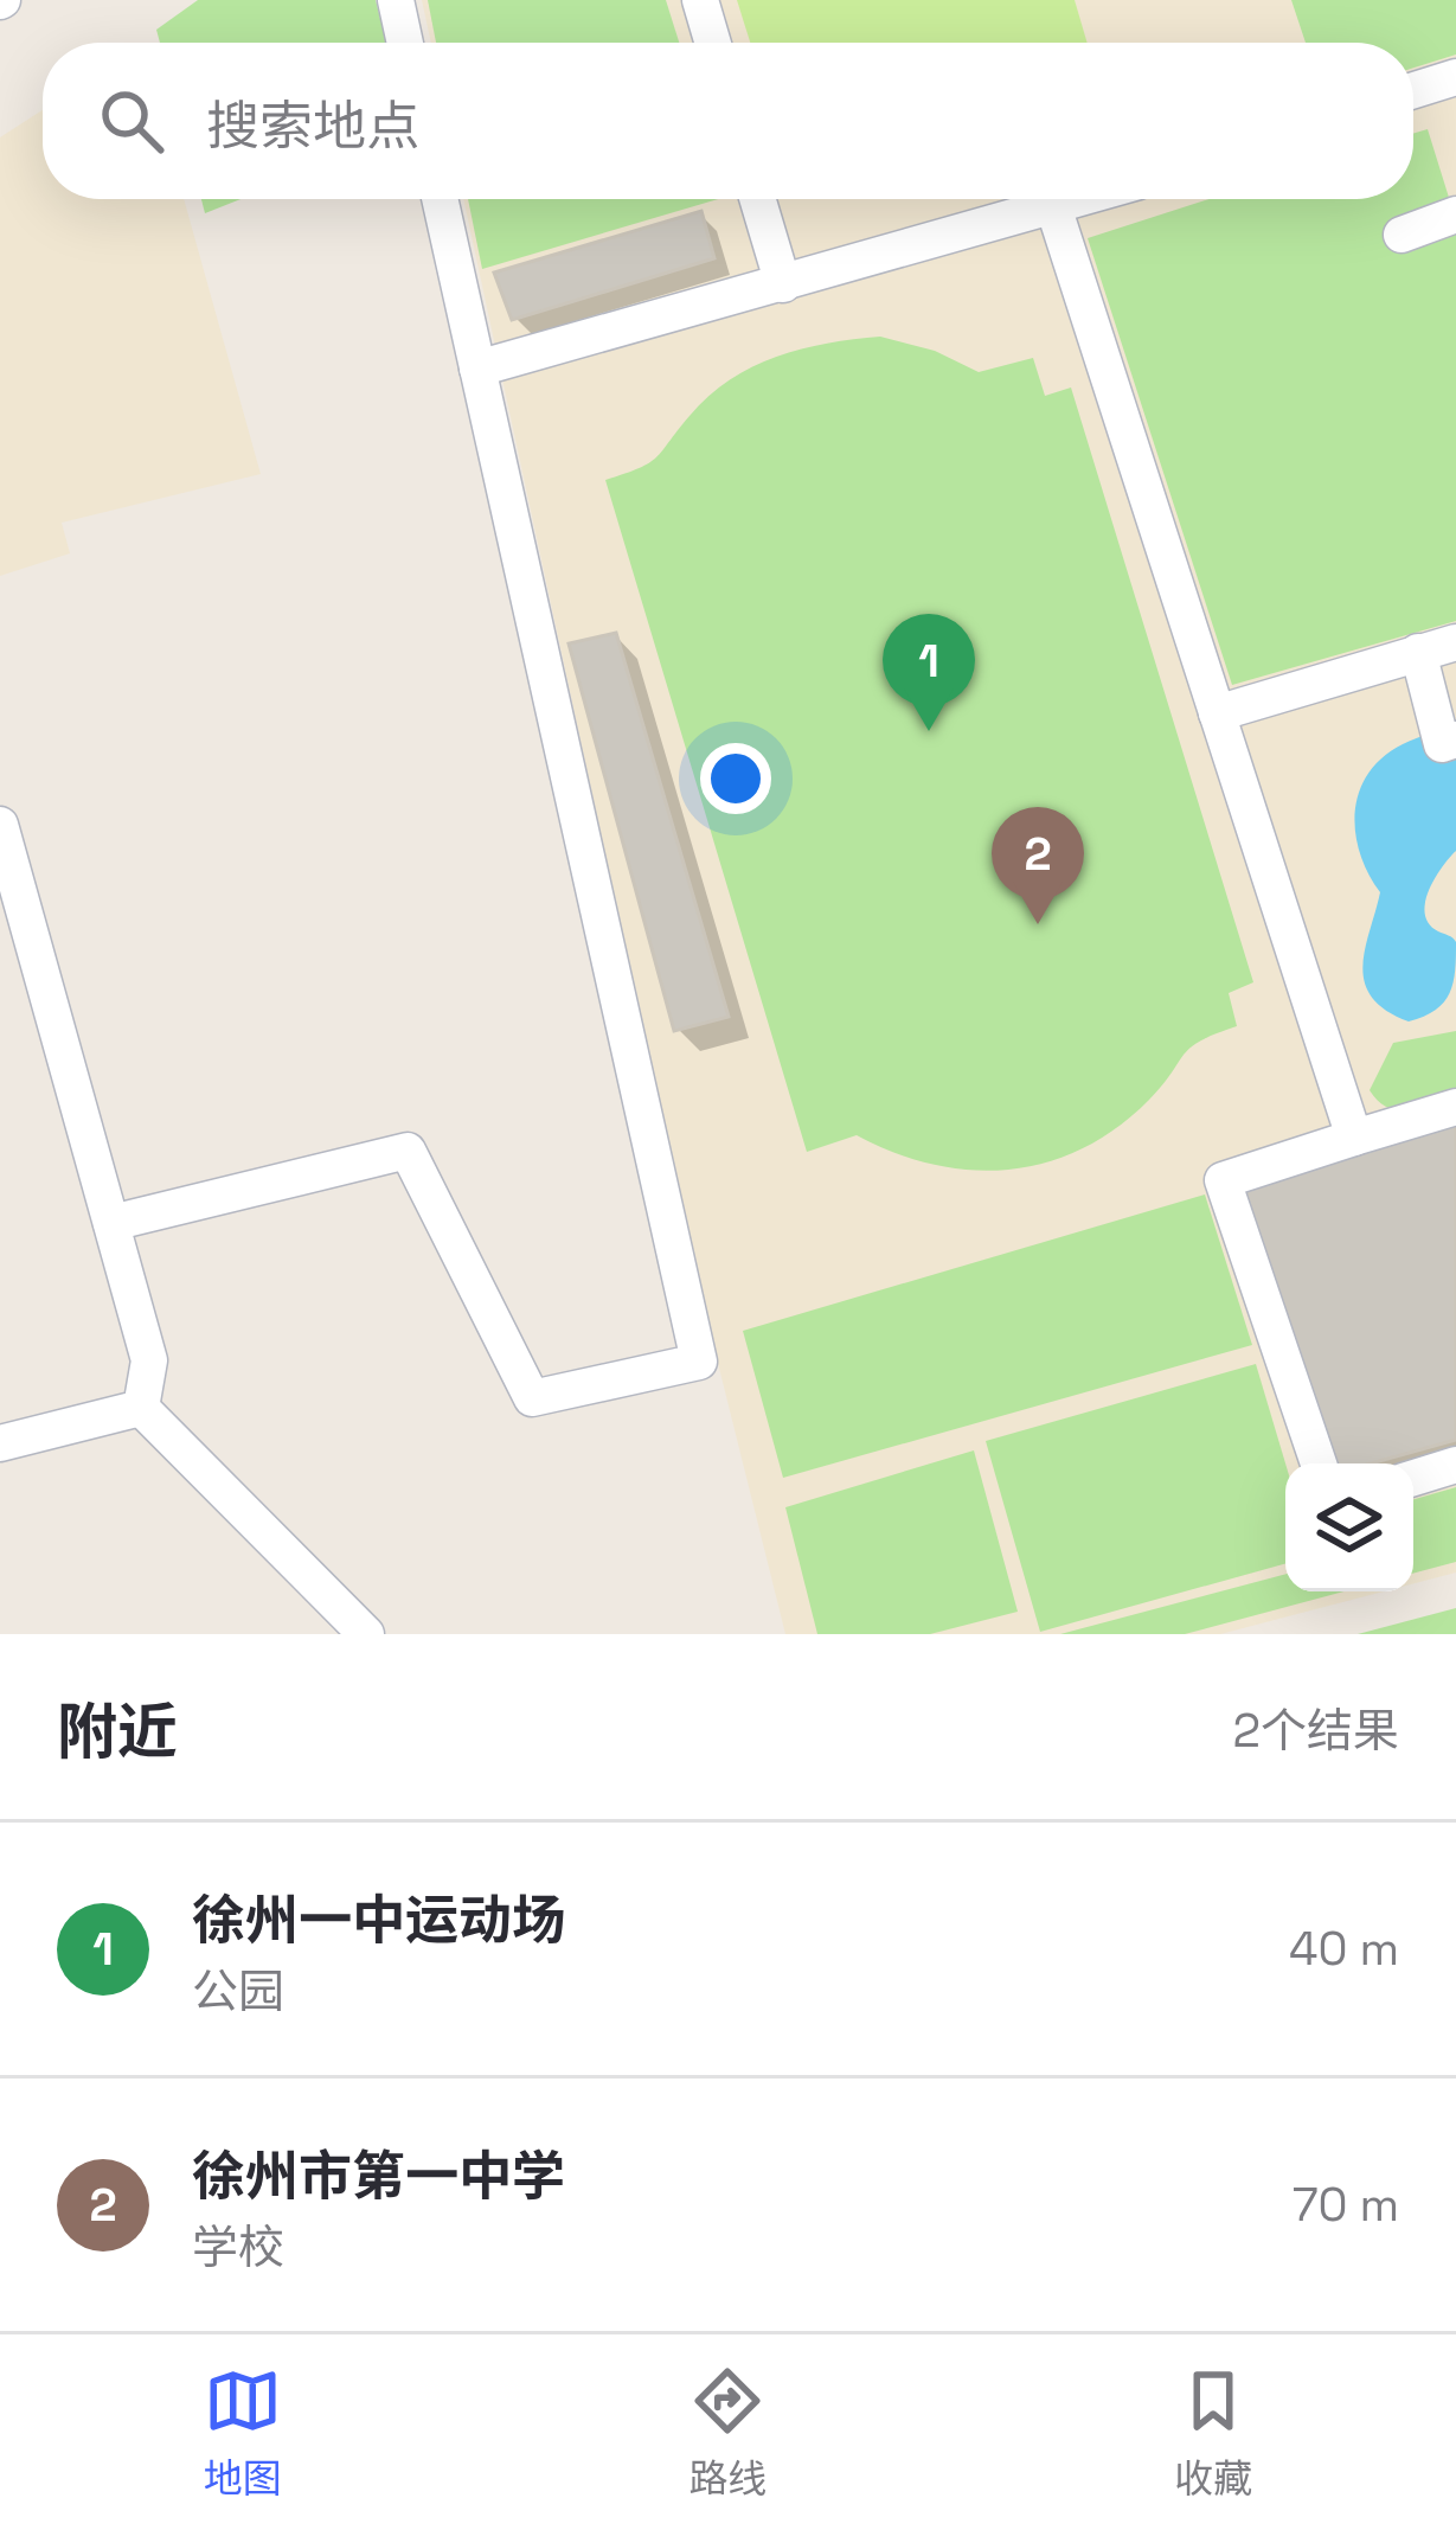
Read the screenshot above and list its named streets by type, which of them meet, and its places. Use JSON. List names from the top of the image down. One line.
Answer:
{"page":{"search":"搜索地点","pins":["1","2"],"heading":["附近","2个结果"],"list":[{"mark":"1","name":"徐州一中运动场","note":"公园","value":"40 m"},{"mark":"2","name":"徐州市第一中学","note":"学校","value":"70 m"}],"nav":["地图","路线","收藏"]}}
